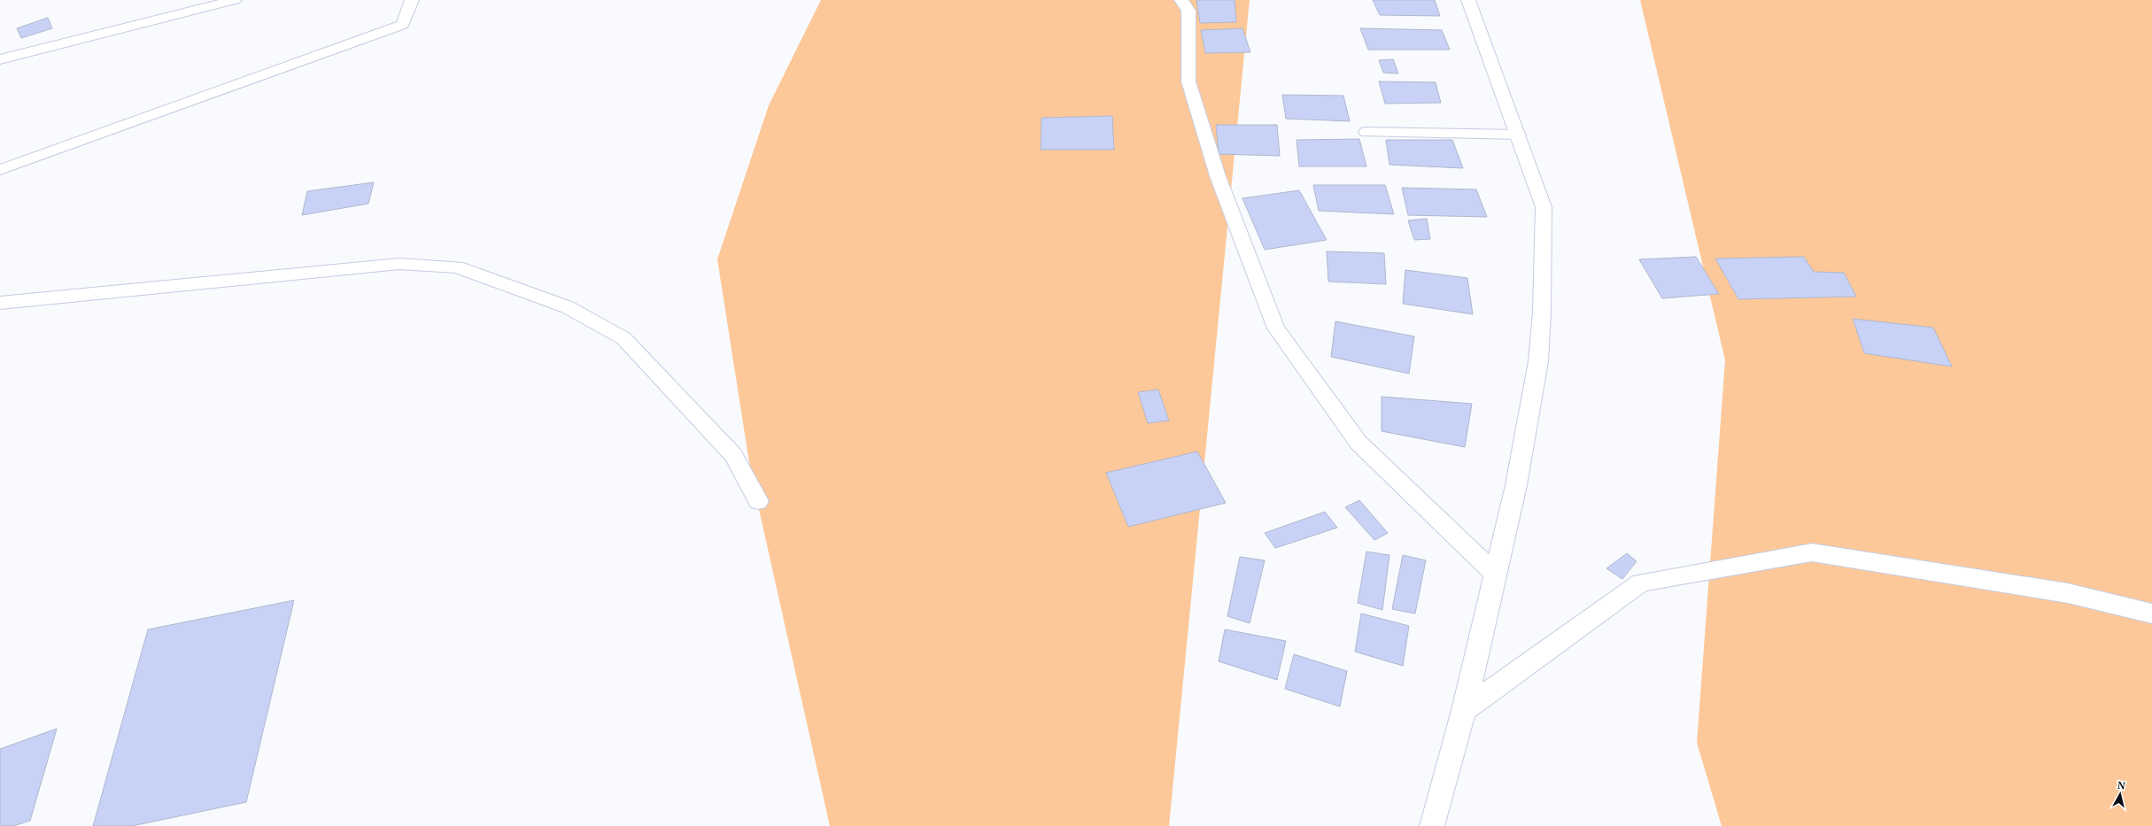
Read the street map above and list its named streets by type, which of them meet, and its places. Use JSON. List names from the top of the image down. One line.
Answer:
{"north":"top"}
